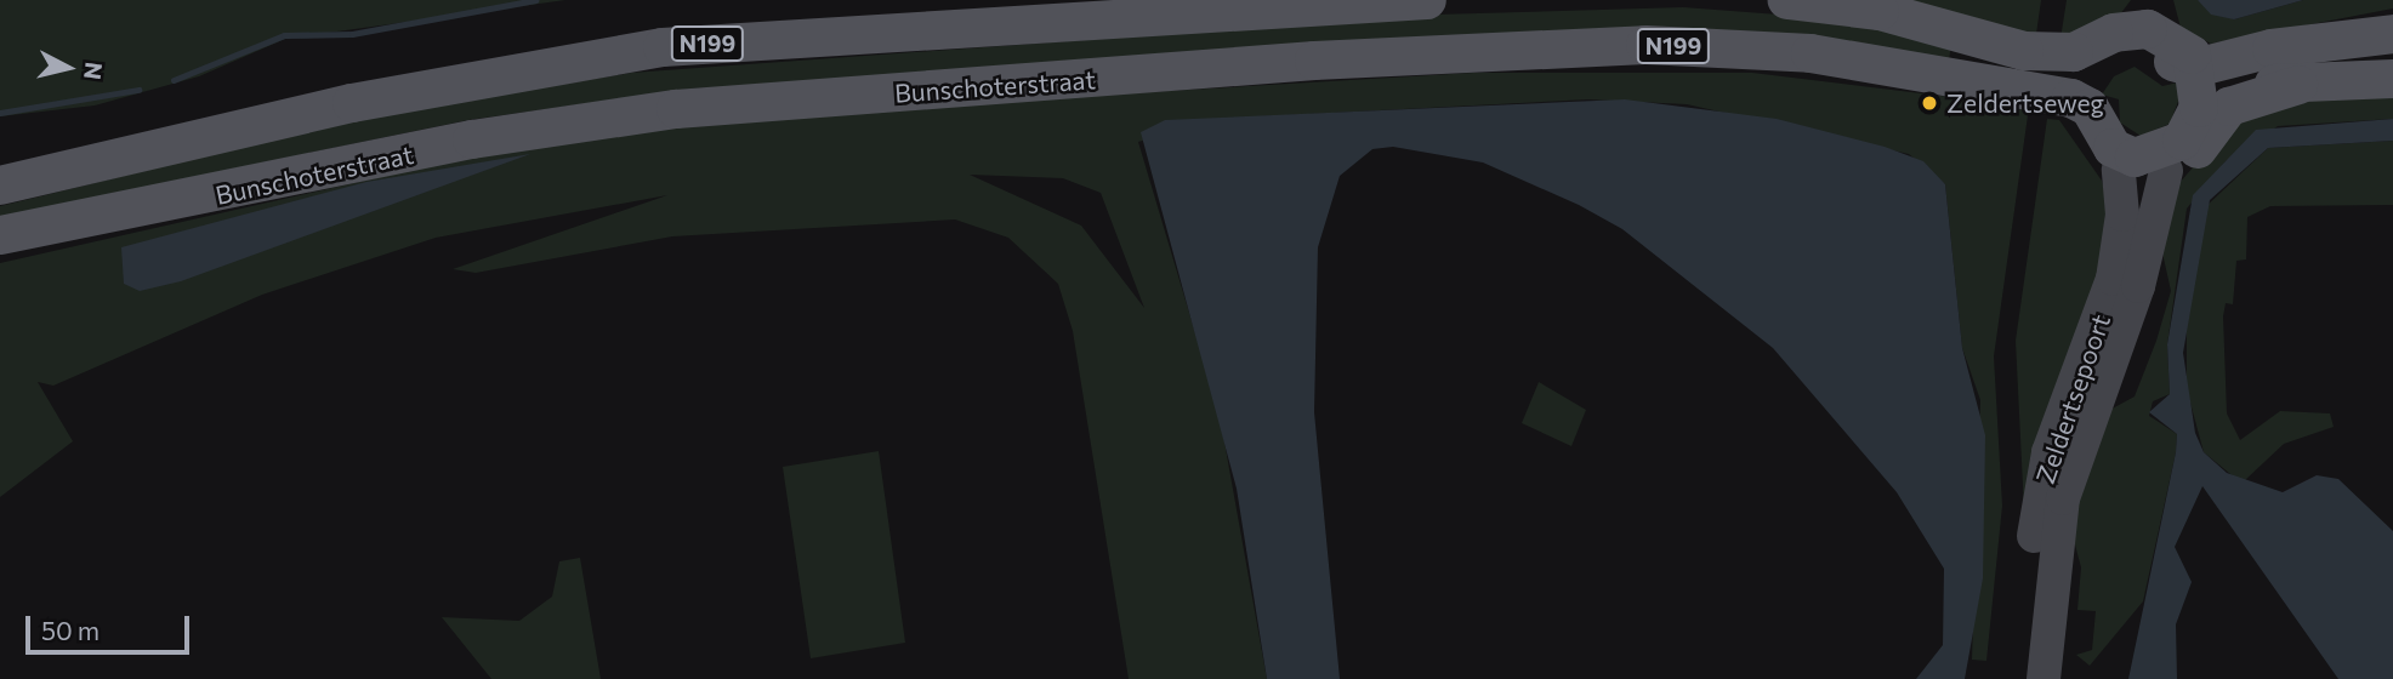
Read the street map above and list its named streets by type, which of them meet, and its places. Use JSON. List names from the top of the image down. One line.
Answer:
{"streets":{"main road":["N199","Bunschoterstraat"],"street":["Zeldertsepoort"]},"crossings":[["Bunschoterstraat","Zeldertsepoort"]],"places":["Zeldertseweg"],"scale_bar":"50 m","north":"right"}
